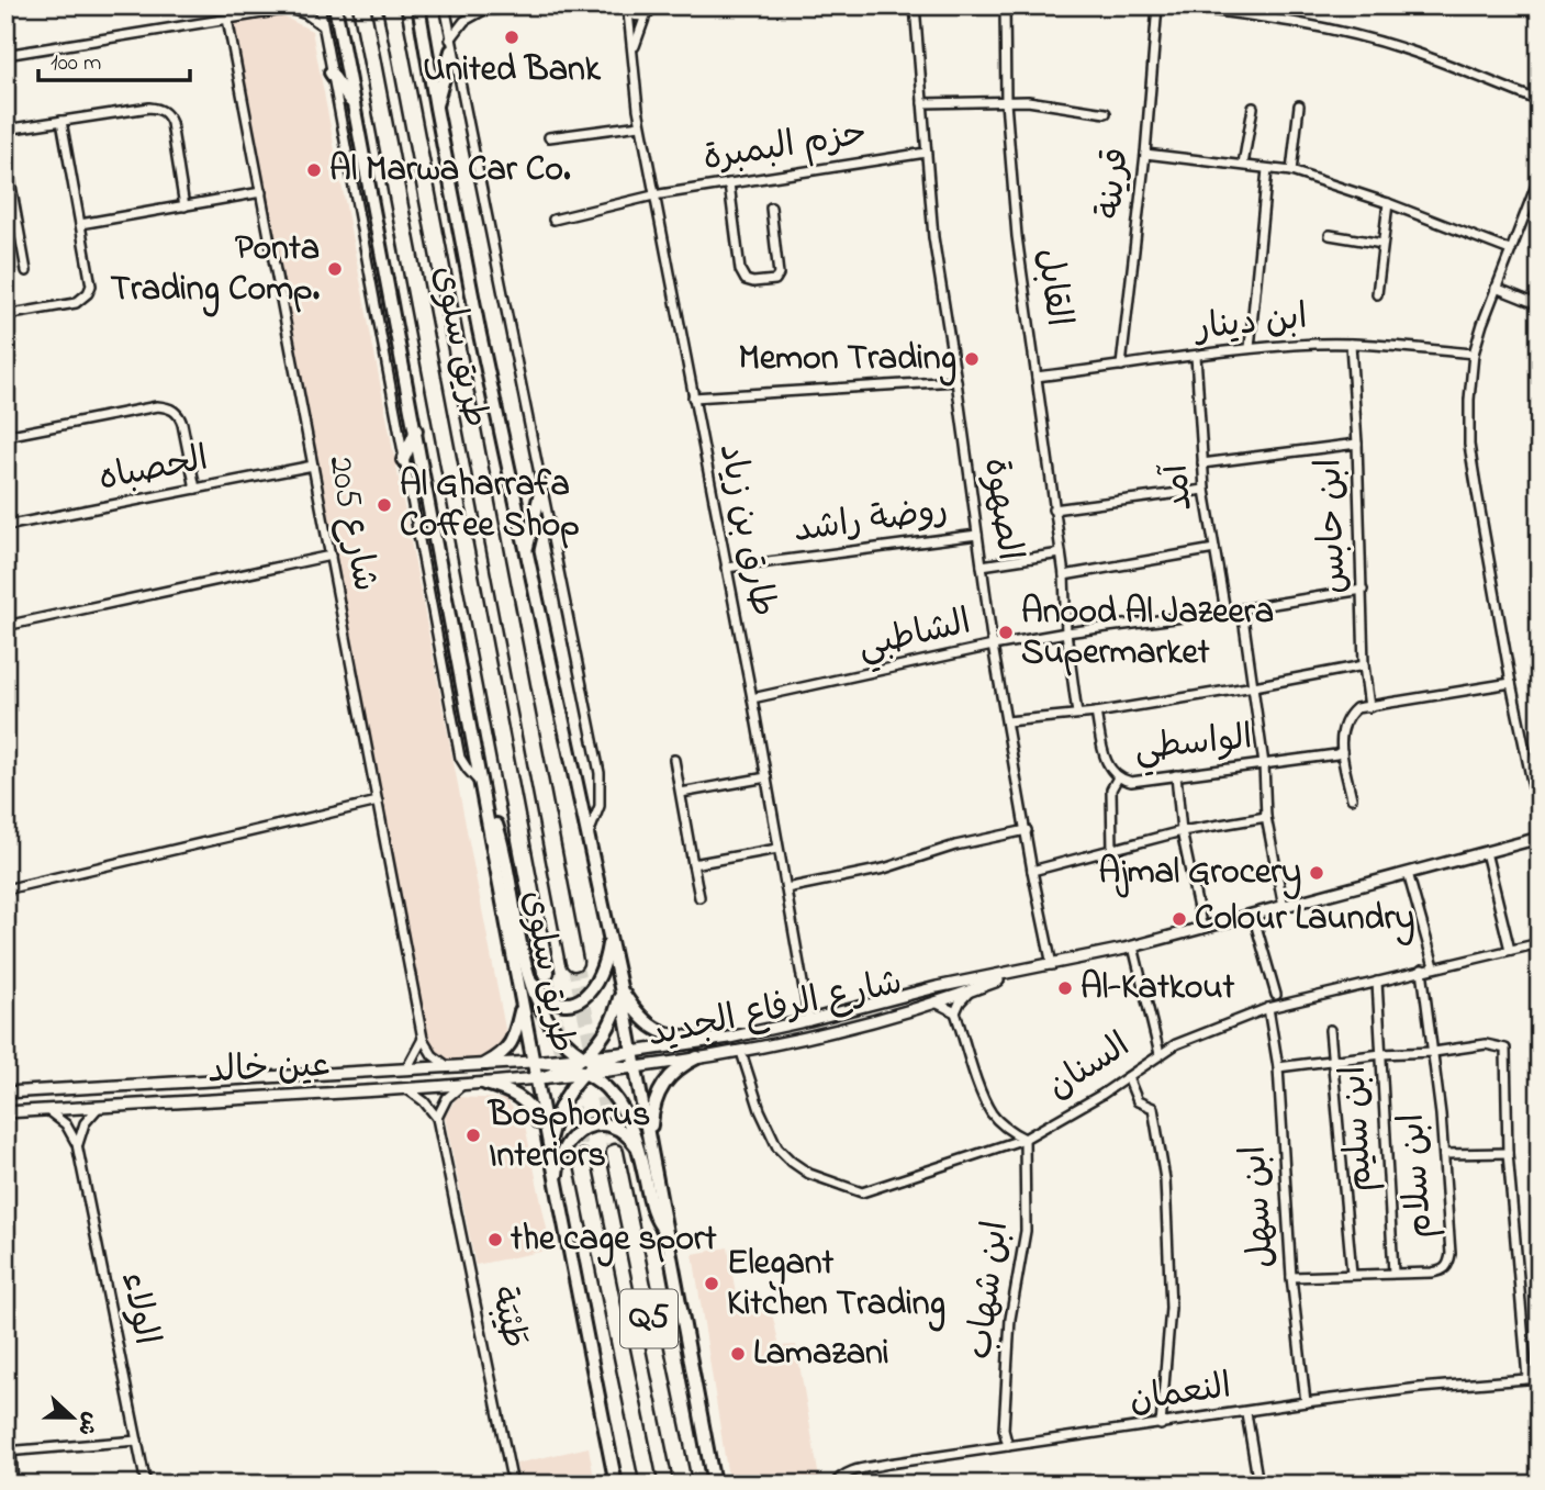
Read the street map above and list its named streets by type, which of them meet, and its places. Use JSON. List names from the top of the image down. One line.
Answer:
{"streets":{"highway":["طريق سلوى","Q5"],"street":["حزم البمبرة","قرينة","القابل","ابن دينار","الحصباه","آمد","الصهوة","روضة راشد","شارع 205","ابن حابس","طارق بن زياد","الشاطبي","الواسطي","شارع الرفاع الجديد","السنان","عين خالد","ابن سليم","ابن سلام","ابن سهل","ابن شهاب","الولاء","طَيْبَة","النعمان"]},"crossings":[["حزم البمبرة","الصهوة"],["حزم البمبرة","طارق بن زياد"],["قرينة","ابن دينار"],["القابل","ابن دينار"],["القابل","الشاطبي"],["ابن دينار","آمد"],["ابن دينار","ابن حابس"],["طريق سلوى","شارع الرفاع الجديد"],["طريق سلوى","عين خالد"],["الحصباه","شارع 205"],["آمد","الشاطبي"],["الصهوة","روضة راشد"],["الصهوة","الشاطبي"],["الصهوة","شارع الرفاع الجديد"],["روضة راشد","طارق بن زياد"],["ابن حابس","الشاطبي"],["طارق بن زياد","الشاطبي"],["طارق بن زياد","شارع الرفاع الجديد"],["شارع الرفاع الجديد","السنان"],["شارع الرفاع الجديد","عين خالد"],["السنان","ابن سليم"],["السنان","ابن سلام"],["السنان","ابن سهل"],["السنان","ابن شهاب"],["عين خالد","الولاء"],["ابن سليم","ابن سلام"],["ابن سلام","ابن سهل"],["ابن سهل","النعمان"],["ابن شهاب","النعمان"]],"places":["United Bank","Al Marwa Car Co.","Ponta Trading Comp.","Memon Trading","Al Gharrafa Coffee Shop","Anood Al Jazeera Supermarket","Ajmal Grocery","Colour Laundry","Al-Katkout","Bosphorus Interiors","the cage sport","Elegant Kitchen Trading","Lamazani"],"scale_bar":"100 m","north":"right"}
